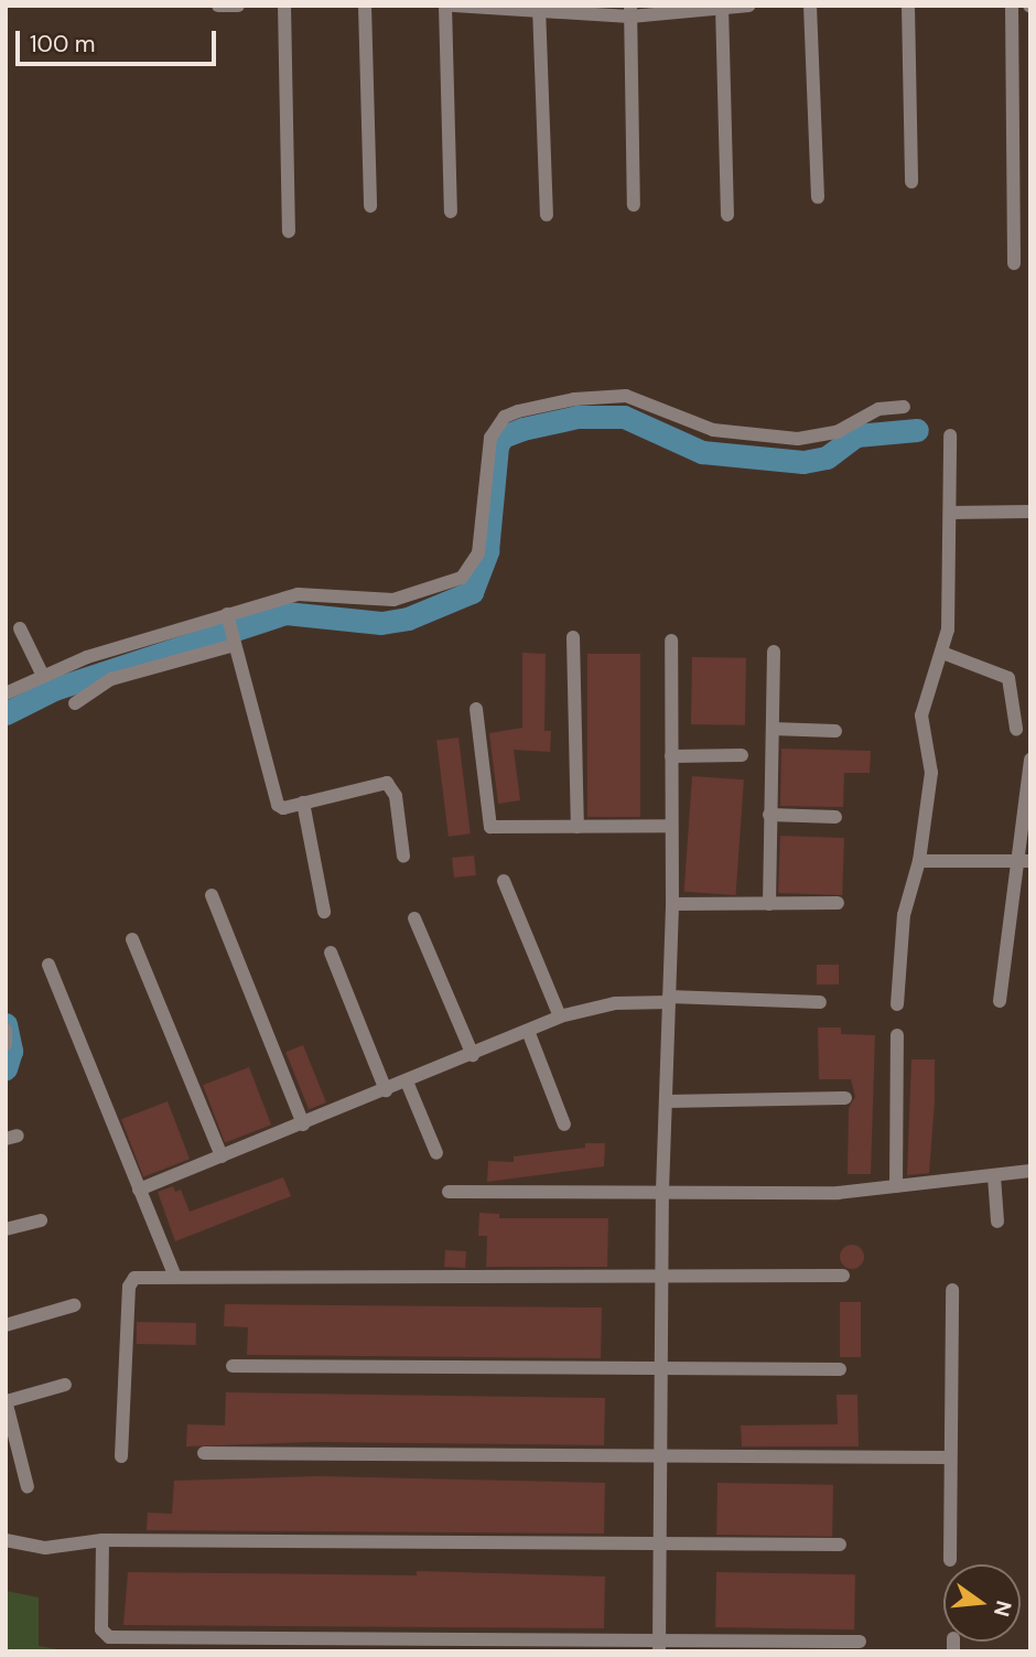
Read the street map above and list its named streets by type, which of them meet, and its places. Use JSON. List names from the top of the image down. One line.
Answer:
{"scale_bar":"100 m","north":"right"}
